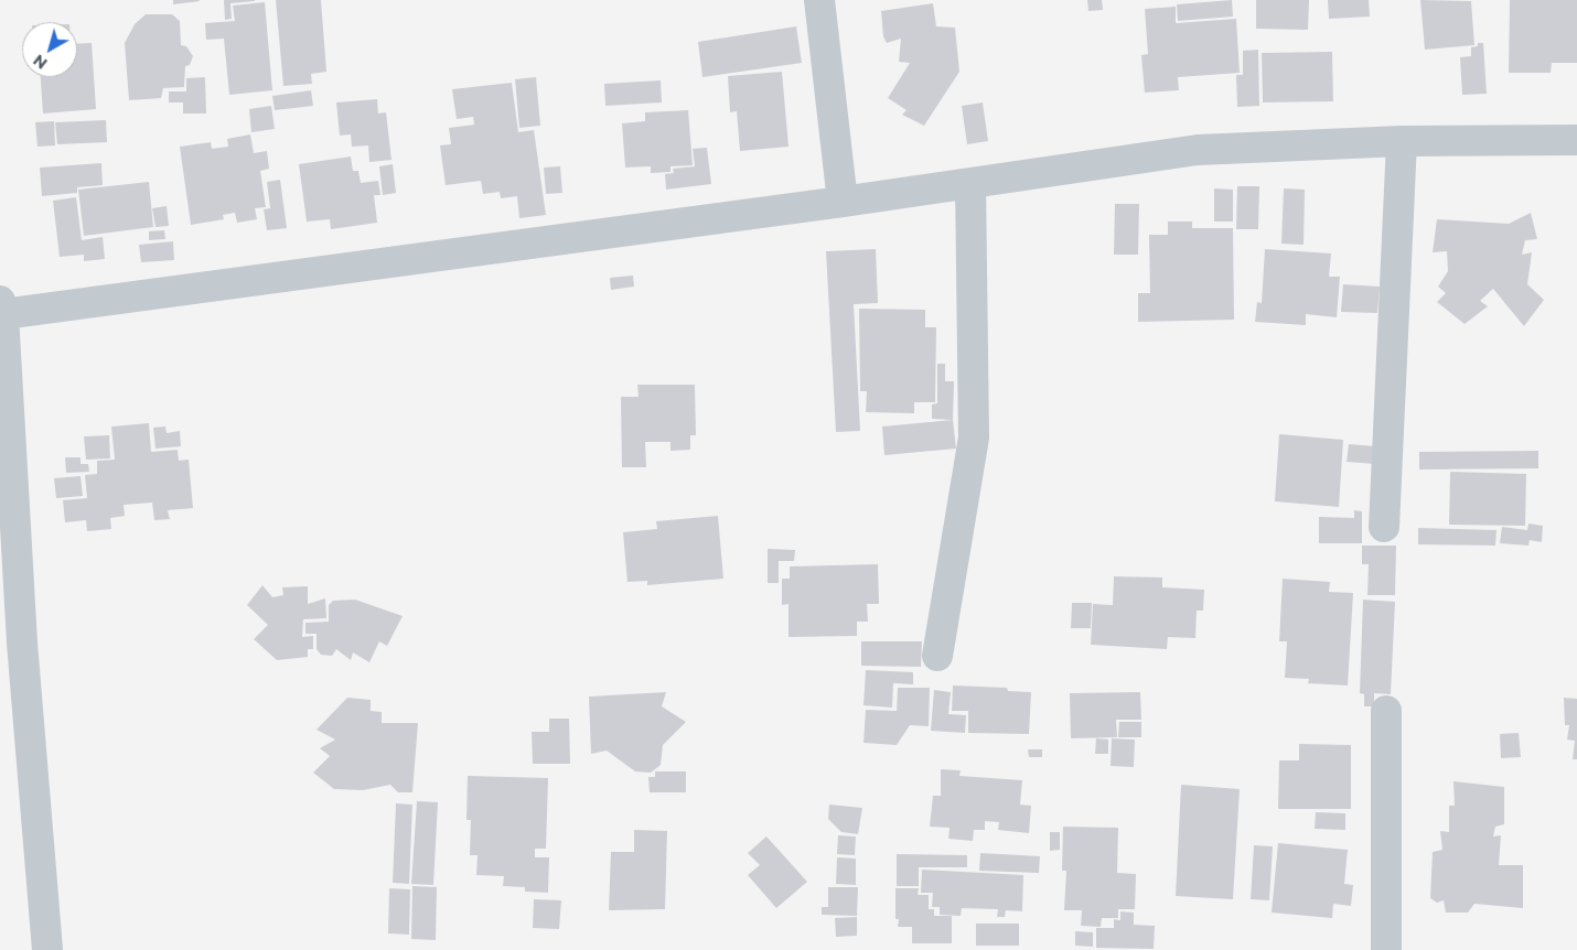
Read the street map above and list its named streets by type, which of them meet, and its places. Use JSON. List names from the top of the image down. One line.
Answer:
{"north":"bottom left"}
